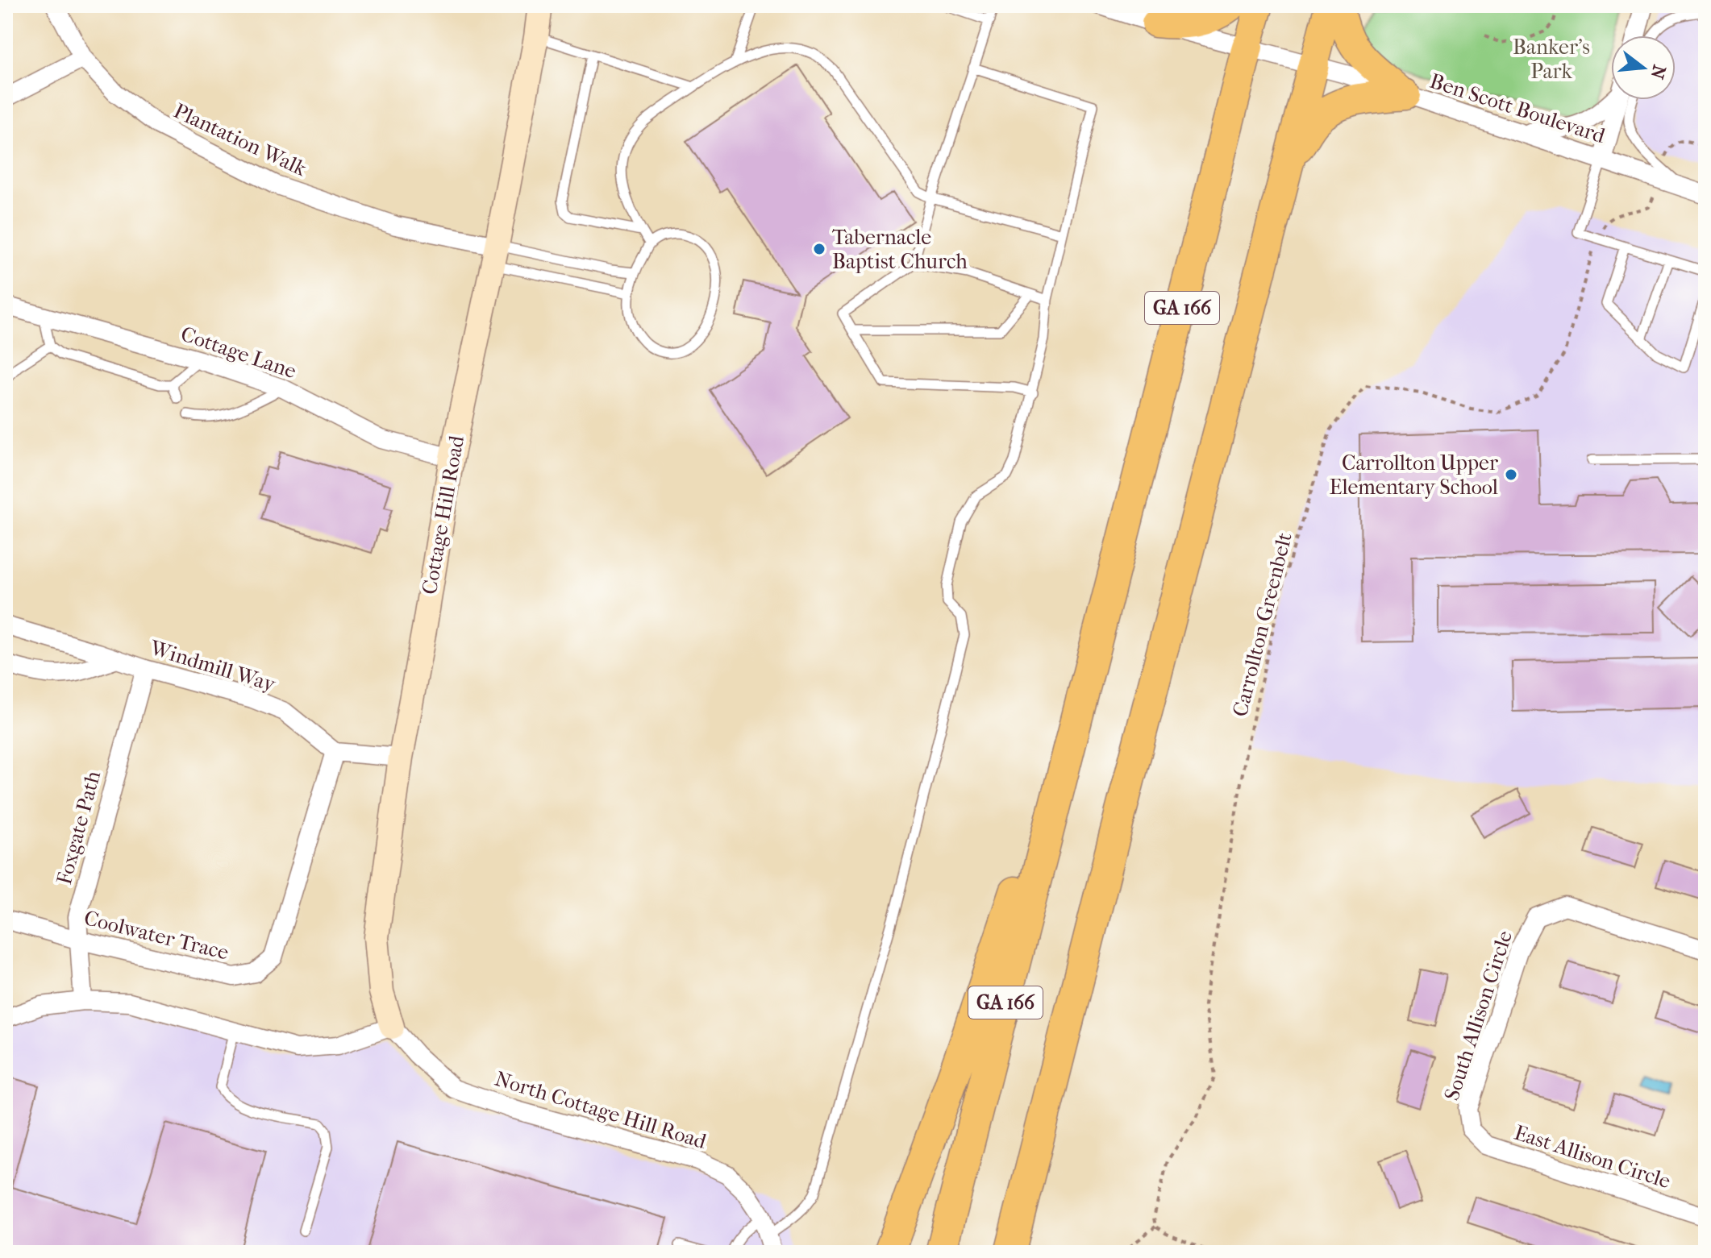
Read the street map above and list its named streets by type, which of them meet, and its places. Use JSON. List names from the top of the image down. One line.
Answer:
{"streets":{"highway":["GA 166"],"street":["Ben Scott Boulevard","Plantation Walk","Cottage Lane","Cottage Hill Road","Windmill Way","Foxgate Path","Coolwater Trace","South Allison Circle","North Cottage Hill Road","East Allison Circle"],"path":["Carrollton Greenbelt"]},"crossings":[["Ben Scott Boulevard","GA 166"],["Plantation Walk","Cottage Hill Road"],["Cottage Lane","Cottage Hill Road"],["Cottage Hill Road","North Cottage Hill Road"],["Windmill Way","Foxgate Path"],["Windmill Way","Coolwater Trace"],["Foxgate Path","Coolwater Trace"],["South Allison Circle","East Allison Circle"]],"parks":["Banker's Park"],"places":["Tabernacle Baptist Church","Carrollton Upper Elementary School"],"north":"right"}
